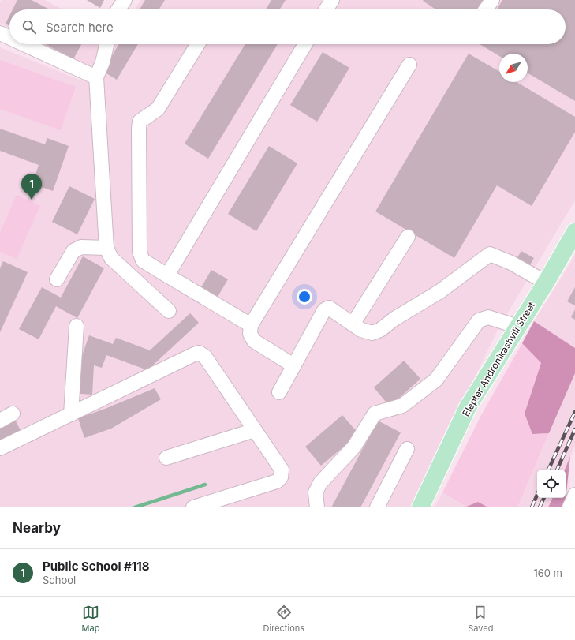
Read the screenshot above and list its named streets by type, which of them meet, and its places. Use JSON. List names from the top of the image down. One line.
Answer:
{"streets":{"main road":["Elepter Andronikashvili Street"]},"north":"bottom left","page":{"search":"Search here","pins":"1","heading":"Nearby","list":[{"mark":"1","name":"Public School #118","note":"School","value":"160 m"}],"nav":["Map","Directions","Saved"]}}
